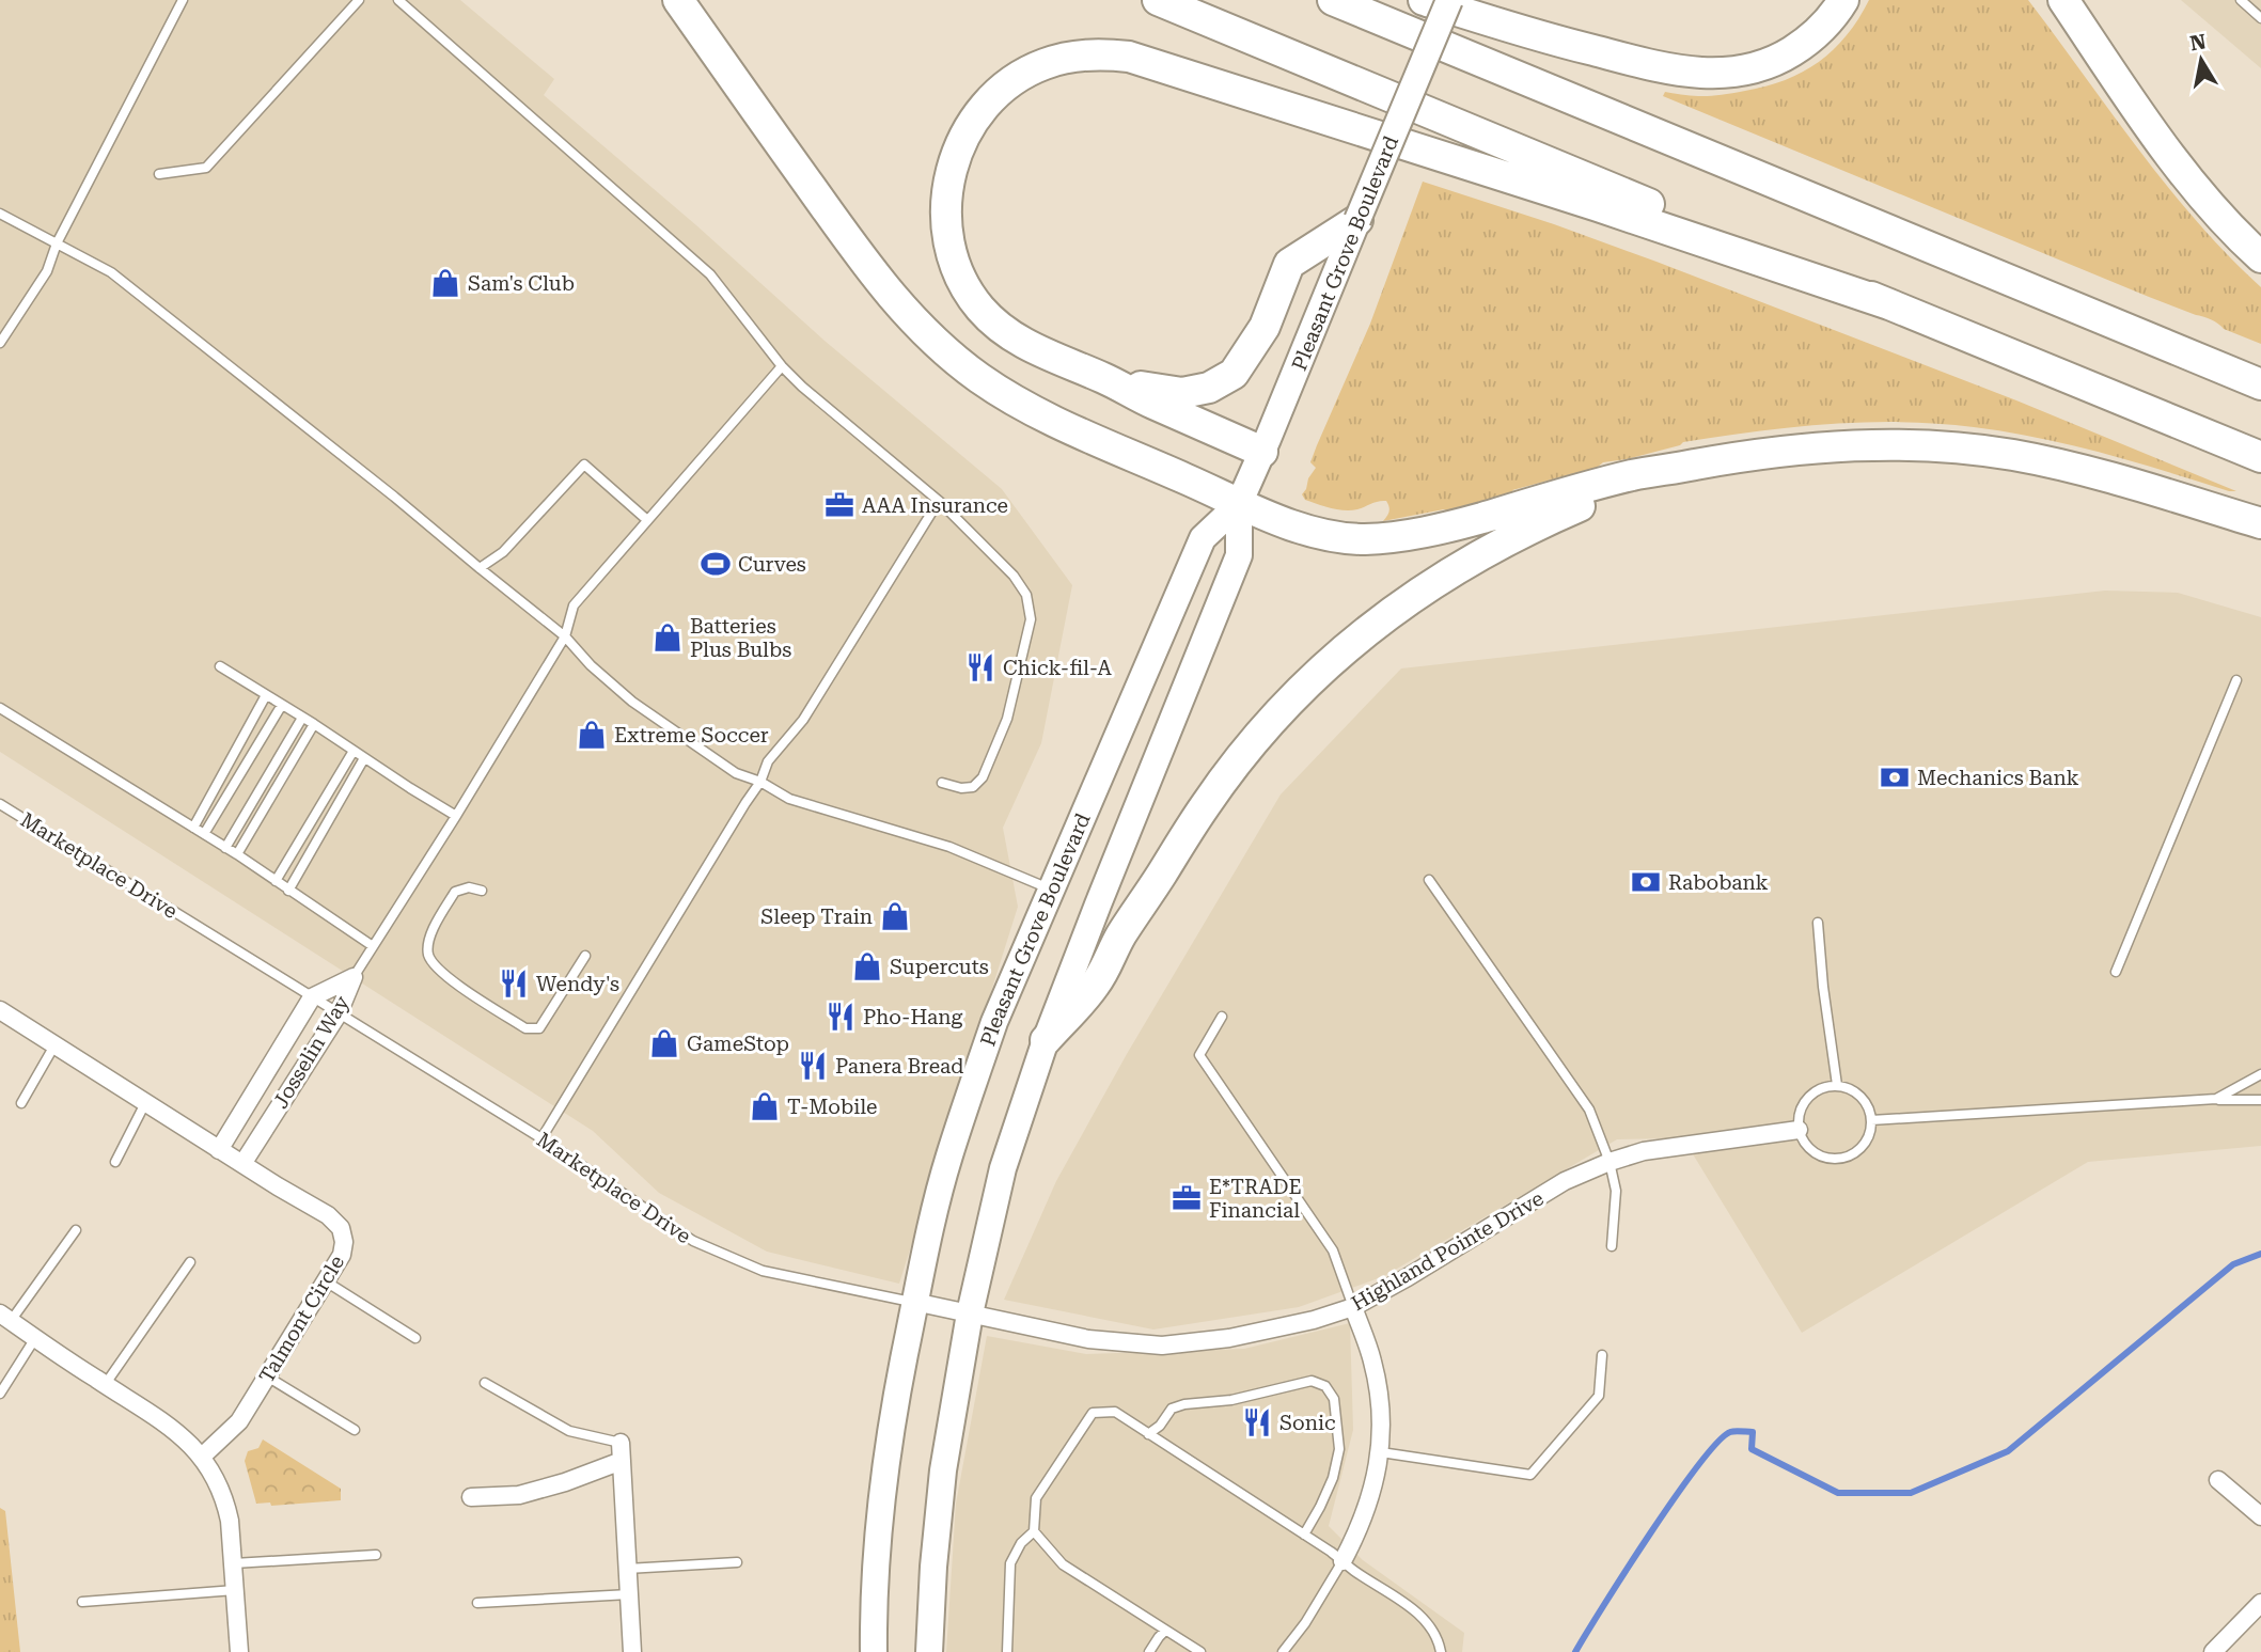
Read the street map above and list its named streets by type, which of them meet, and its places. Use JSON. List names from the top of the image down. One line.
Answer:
{"streets":{"main road":["Pleasant Grove Boulevard"],"street":["Josselin Way","Highland Pointe Drive","Talmont Circle"],"lane":["Marketplace Drive"]},"crossings":[["Pleasant Grove Boulevard","Marketplace Drive"],["Pleasant Grove Boulevard","Highland Pointe Drive"],["Marketplace Drive","Josselin Way"],["Marketplace Drive","Highland Pointe Drive"],["Josselin Way","Talmont Circle"]],"places":{"shop":["Sam's Club","Batteries Plus Bulbs","Extreme Soccer","Sleep Train","Supercuts","GameStop","T-Mobile"],"office":["AAA Insurance","E*TRADE Financial"],"sports":["Curves"],"restaurant":["Chick-fil-A","Wendy's","Pho-Hang","Panera Bread","Sonic"],"bank":["Mechanics Bank","Rabobank"]},"north":"top"}
